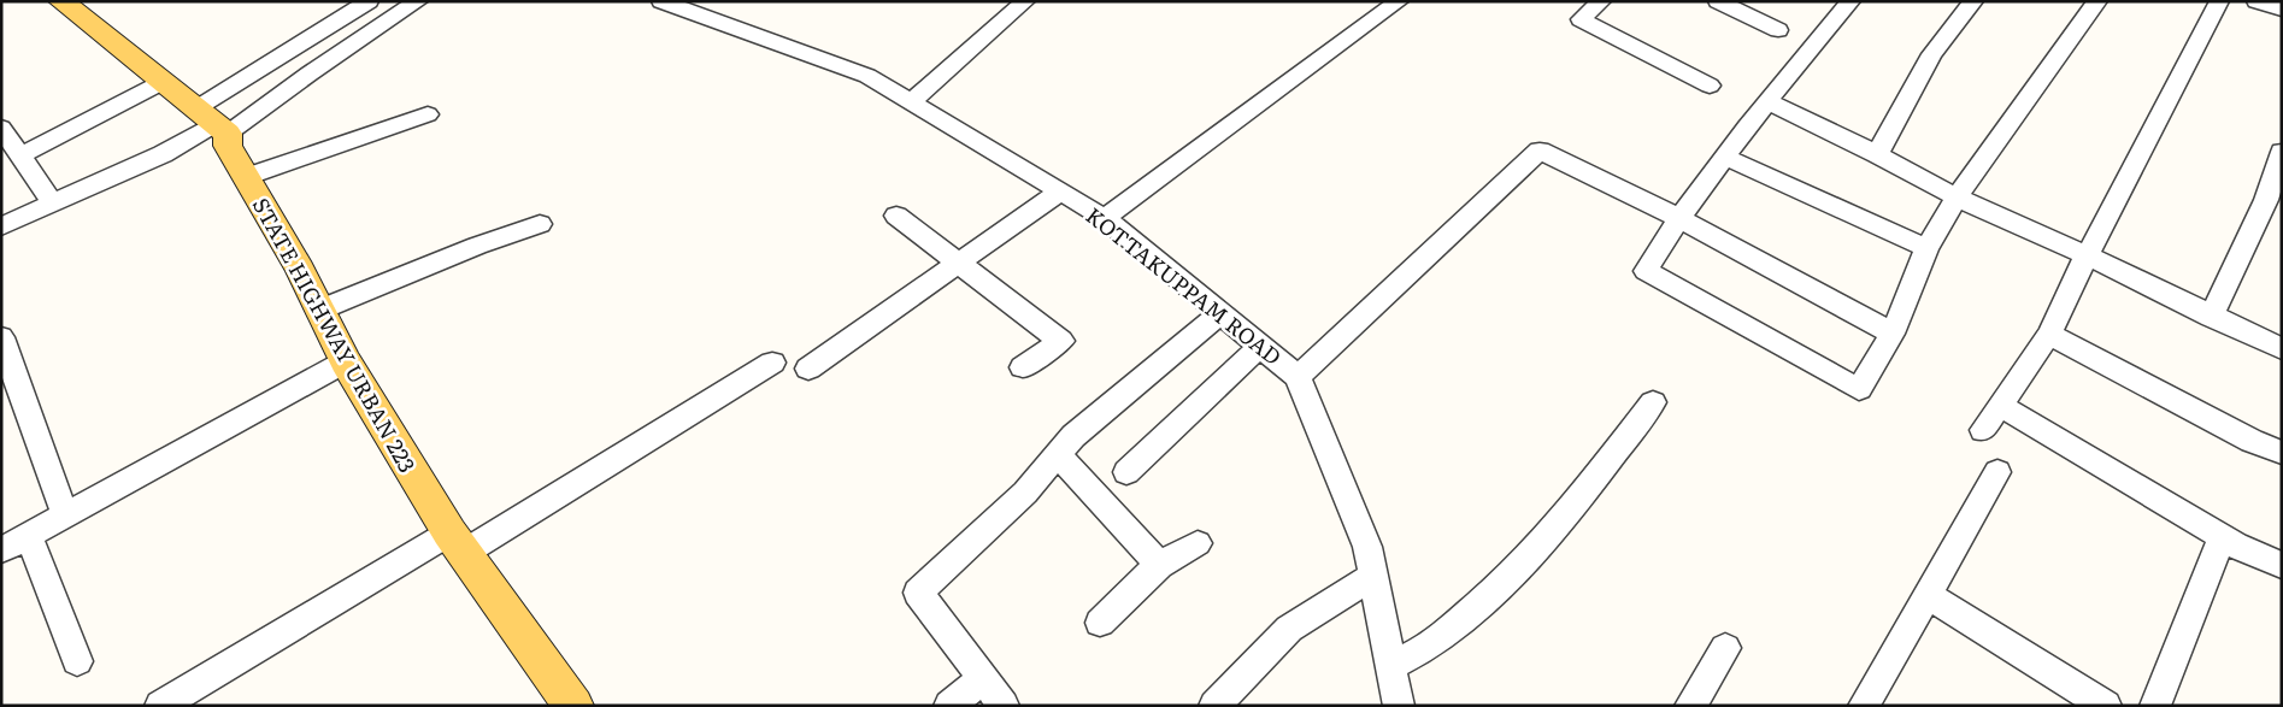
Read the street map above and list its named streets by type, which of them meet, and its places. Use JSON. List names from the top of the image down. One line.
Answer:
{"streets":{"main road":["STATE HIGHWAY URBAN 223"],"street":["KOTTAKUPPAM ROAD"]}}
